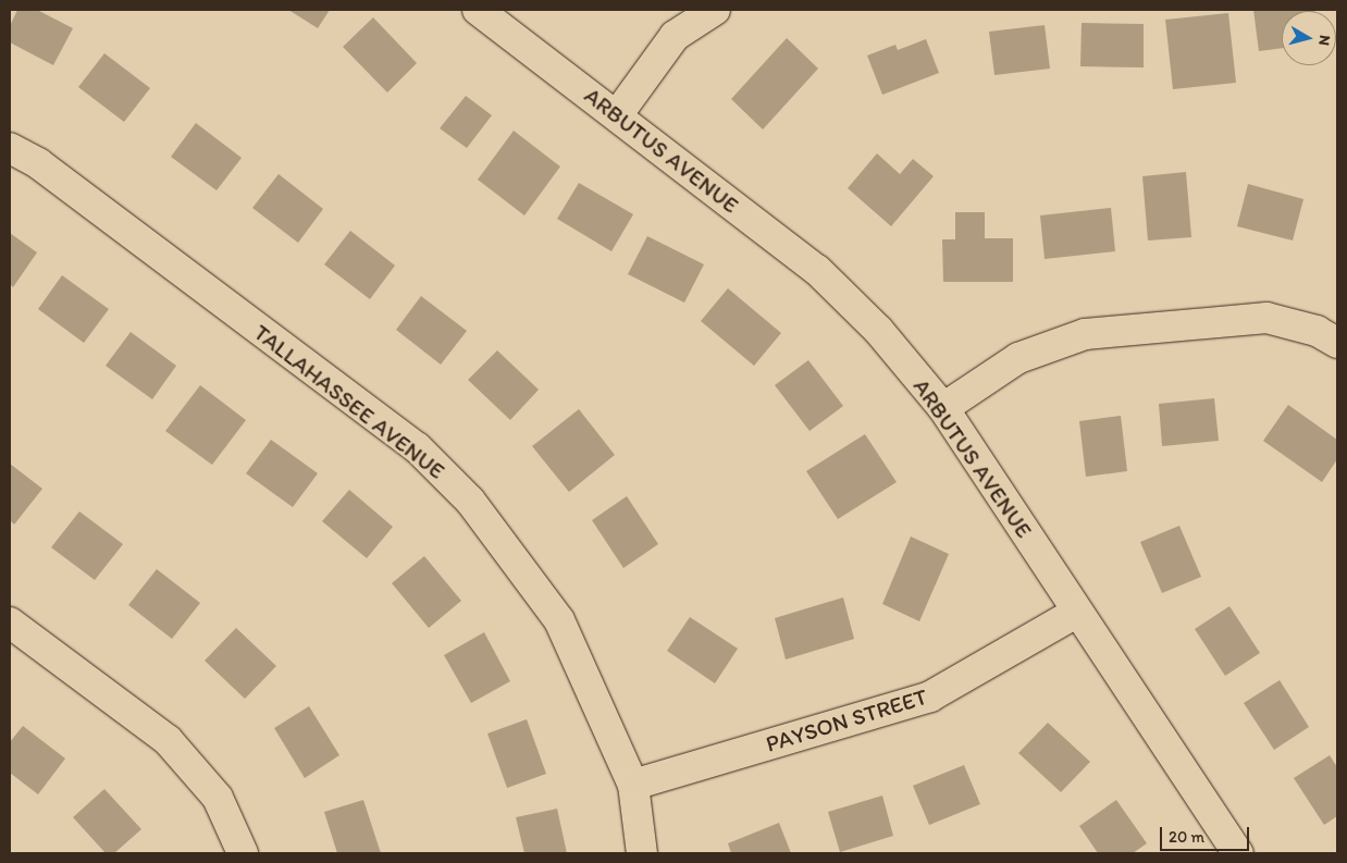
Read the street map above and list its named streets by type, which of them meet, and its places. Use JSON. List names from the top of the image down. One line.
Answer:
{"streets":{"street":["ARBUTUS AVENUE","TALLAHASSEE AVENUE","PAYSON STREET"]},"crossings":[["ARBUTUS AVENUE","PAYSON STREET"],["TALLAHASSEE AVENUE","PAYSON STREET"]],"scale_bar":"20 m","north":"right"}
